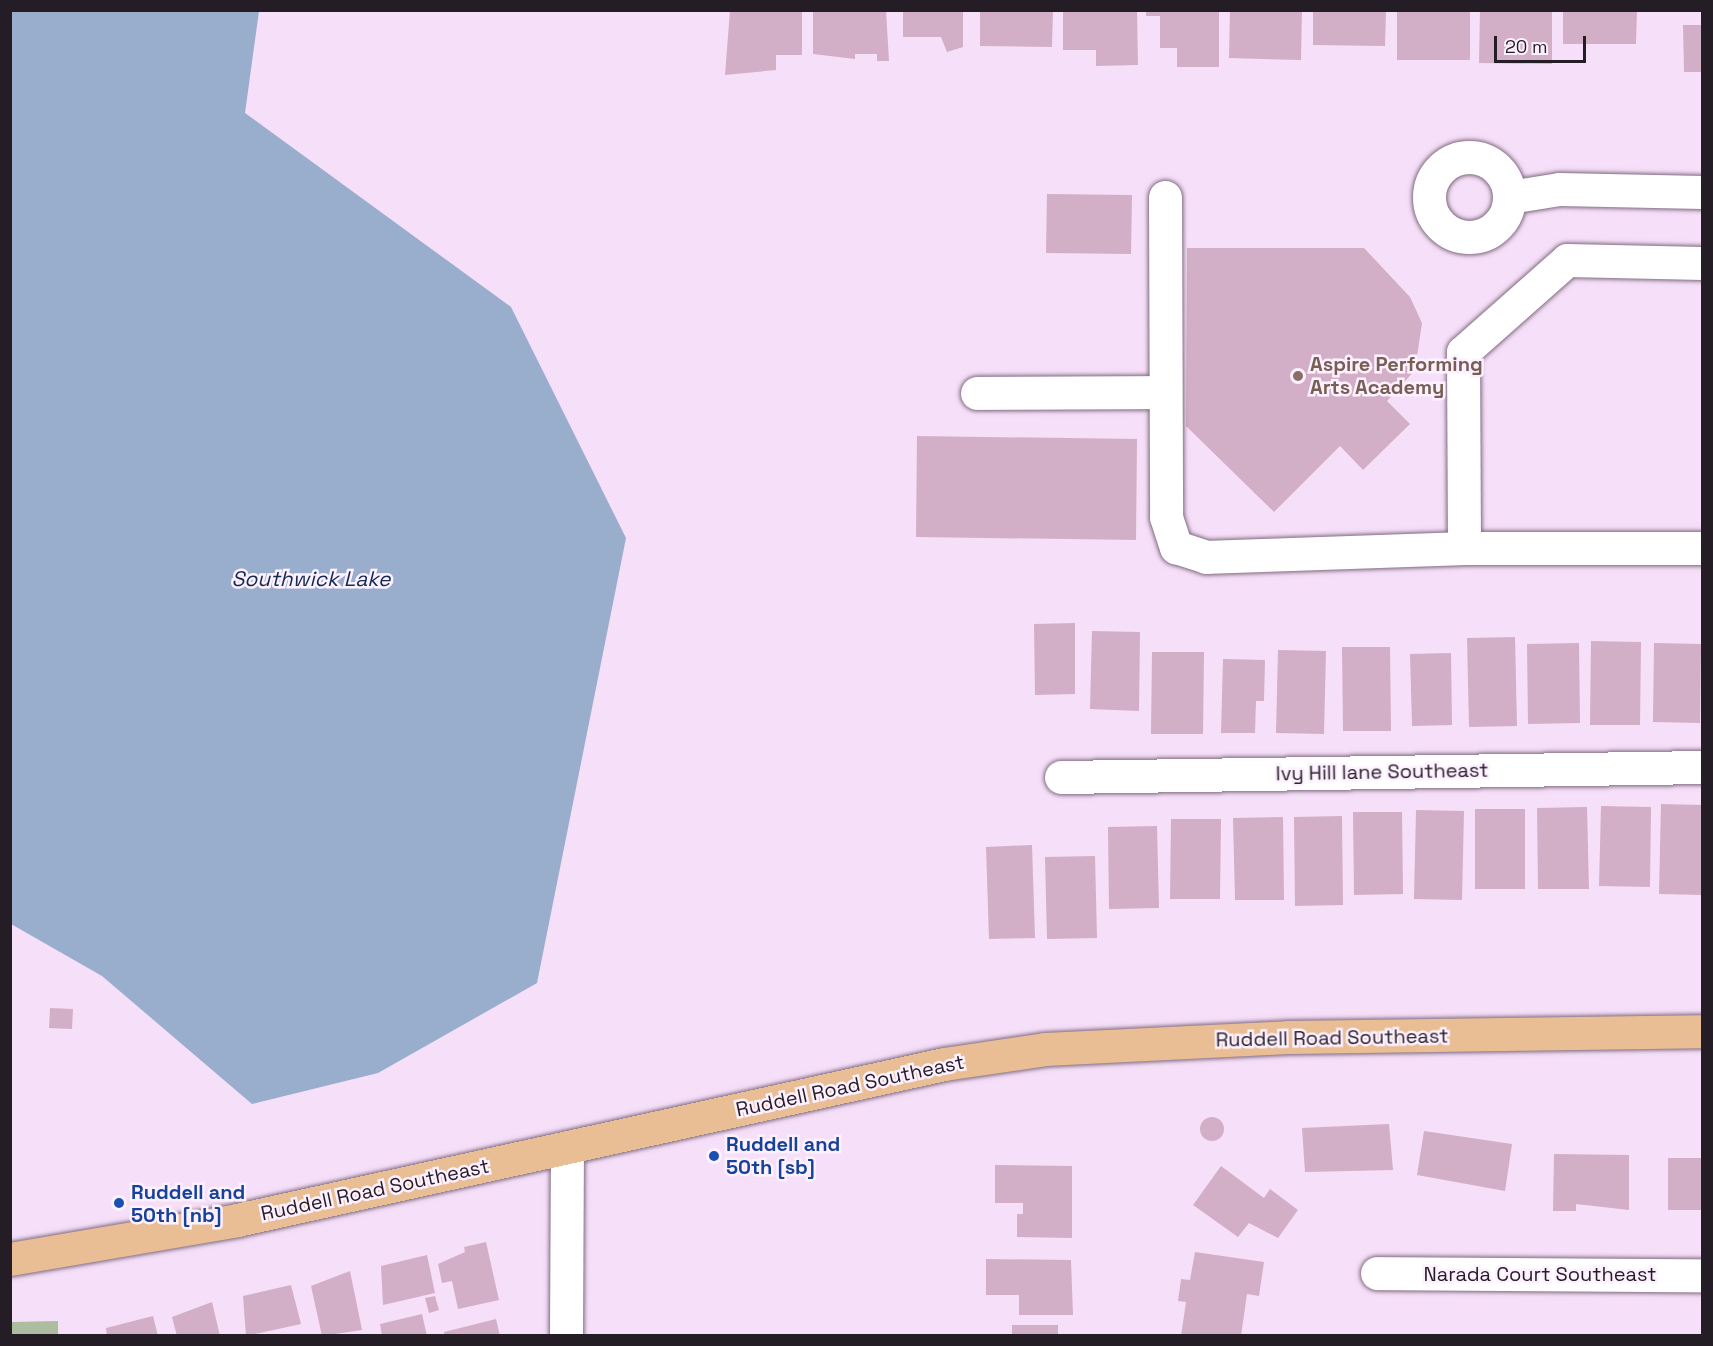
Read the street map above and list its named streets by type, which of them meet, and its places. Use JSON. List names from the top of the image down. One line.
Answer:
{"streets":{"main road":["Ruddell Road Southeast"],"street":["Ivy Hill lane Southeast","Narada Court Southeast"]},"water":["Southwick Lake"],"places":["Aspire Performing Arts Academy","Ruddell and 50th [sb]","Ruddell and 50th [nb]"],"scale_bar":"20 m"}
